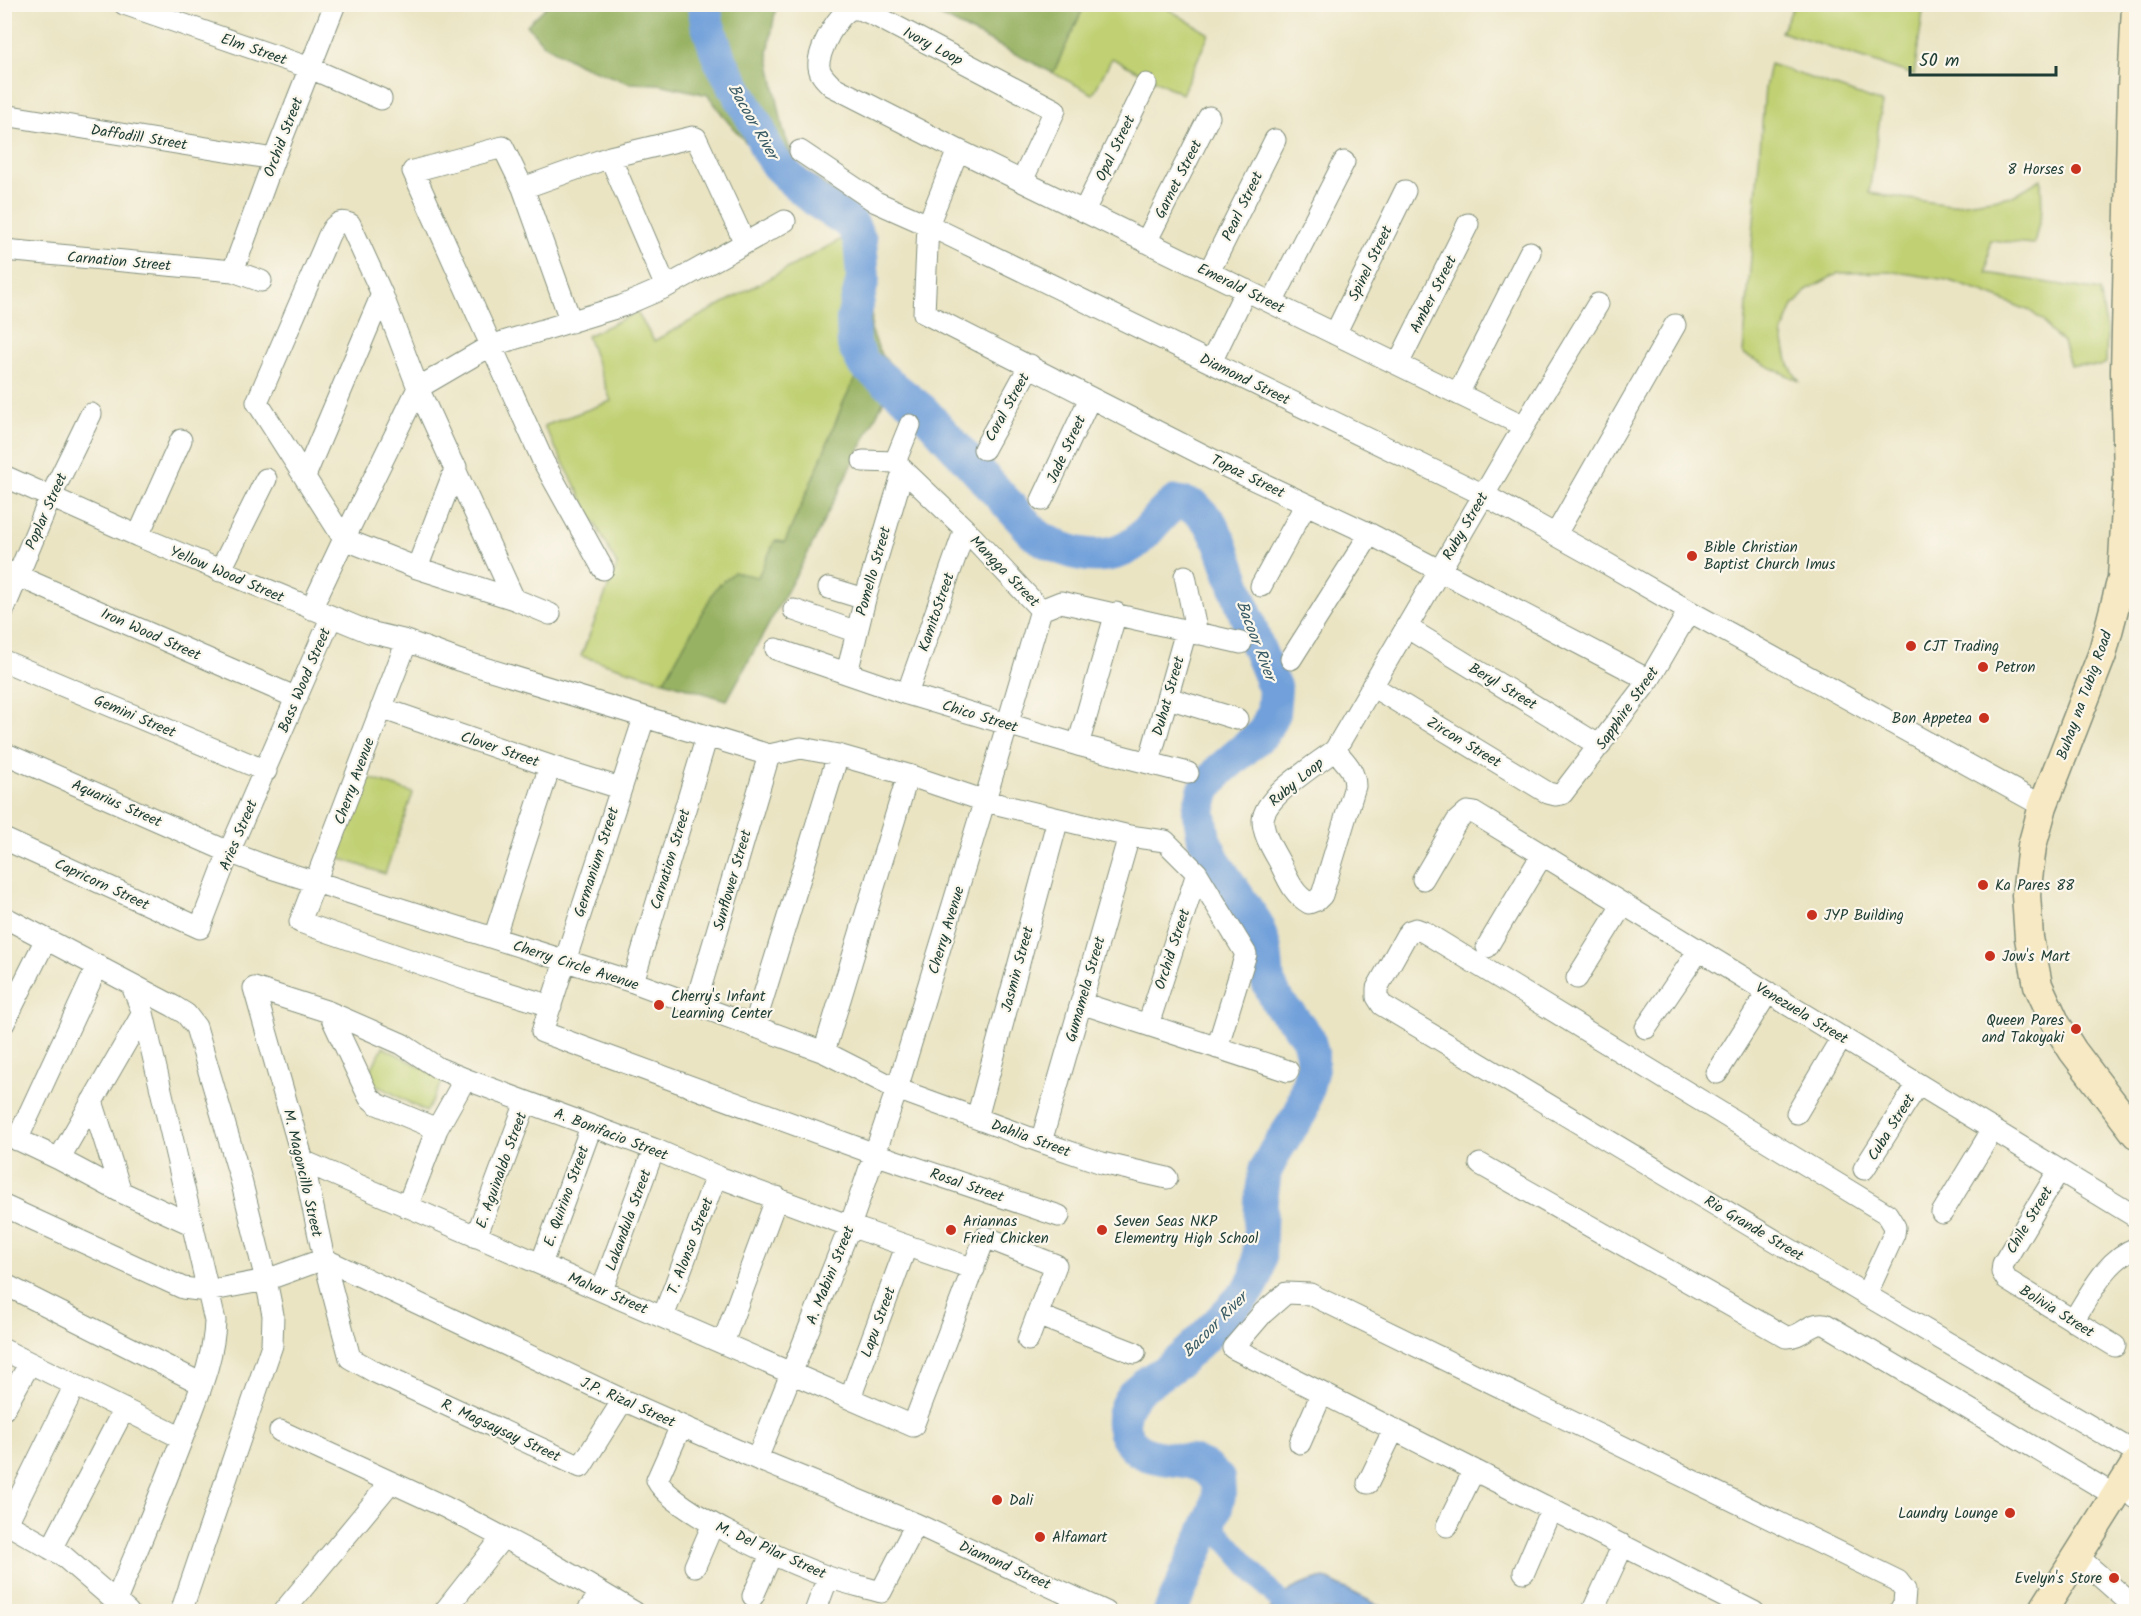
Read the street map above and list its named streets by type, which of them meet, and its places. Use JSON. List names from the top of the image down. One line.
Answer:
{"streets":{"main road":["Buhay na Tubig Road"],"street":["Ivory Loop","Elm Street","Daffodill Street","Orchid Street","Opal Street","Garnet Street","Pearl Street","Carnation Street","Spinel Street","Emerald Street","Amber Street","Diamond Street","Coral Street","Jade Street","Topaz Street","Poplar Street","Ruby Street","Pomello Street","Mangga Street","Yellow Wood Street","KamitoStreet","Iron Wood Street","Bass Wood Street","Beryl Street","Duhat Street","Sapphire Street","Gemini Street","Chico Street","Zircon Street","Clover Street","Cherry Avenue","Ruby Loop","Aquarius Street","Aries Street","Germanium Street","Sunflower Street","Capricorn Street","Cherry Circle Avenue","Jasmin Street","Gumamela Street","Venezuela Street","Cuba Street","A. Bonifacio Street","Dahlia Street","E. Aguinaldo Street","M. Magoncillo Street","Rosal Street","E. Quirino Street","Lakandula Street","Chile Street","Rio Grande Street","T. Alonso Street","A. Mabini Street","Malvar Street","Bolivia Street","Lapu Street","J.P. Rizal Street","R. Magsaysay Street","M. Del Pilar Street"]},"crossings":[["Ivory Loop","Emerald Street"],["Elm Street","Orchid Street"],["Daffodill Street","Orchid Street"],["Orchid Street","Carnation Street"],["Opal Street","Emerald Street"],["Garnet Street","Emerald Street"],["Pearl Street","Emerald Street"],["Carnation Street","Yellow Wood Street"],["Carnation Street","Cherry Circle Avenue"],["Spinel Street","Emerald Street"],["Emerald Street","Amber Street"],["Emerald Street","Ruby Street"],["Diamond Street","Topaz Street"],["Diamond Street","Ruby Street"],["Diamond Street","Buhay na Tubig Road"],["Diamond Street","Sapphire Street"],["Diamond Street","J.P. Rizal Street"],["Coral Street","Topaz Street"],["Jade Street","Topaz Street"],["Topaz Street","Ruby Street"],["Topaz Street","Sapphire Street"],["Poplar Street","Yellow Wood Street"],["Poplar Street","Iron Wood Street"],["Ruby Street","Beryl Street"],["Ruby Street","Zircon Street"],["Ruby Street","Ruby Loop"],["Pomello Street","Mangga Street"],["Pomello Street","Chico Street"],["Mangga Street","KamitoStreet"],["Mangga Street","Duhat Street"],["Mangga Street","Cherry Avenue"],["Yellow Wood Street","Bass Wood Street"],["Yellow Wood Street","Cherry Avenue"],["Yellow Wood Street","Germanium Street"],["Yellow Wood Street","Sunflower Street"],["KamitoStreet","Chico Street"],["Iron Wood Street","Bass Wood Street"],["Bass Wood Street","Aries Street"],["Beryl Street","Sapphire Street"],["Duhat Street","Chico Street"],["Sapphire Street","Zircon Street"],["Gemini Street","Aries Street"],["Chico Street","Cherry Avenue"],["Clover Street","Cherry Avenue"],["Clover Street","Cherry Circle Avenue"],["Cherry Avenue","Aquarius Street"],["Cherry Avenue","Germanium Street"],["Cherry Avenue","Cherry Circle Avenue"],["Cherry Avenue","Dahlia Street"],["Cherry Avenue","Rosal Street"],["Cherry Avenue","A. Mabini Street"],["Aquarius Street","Aries Street"],["Aquarius Street","Cherry Circle Avenue"],["Aries Street","Capricorn Street"],["Germanium Street","Cherry Circle Avenue"],["Germanium Street","Rosal Street"],["Sunflower Street","Cherry Circle Avenue"],["Cherry Circle Avenue","Dahlia Street"],["Cherry Circle Avenue","A. Mabini Street"],["Jasmin Street","Dahlia Street"],["Gumamela Street","Dahlia Street"],["Venezuela Street","Cuba Street"],["Venezuela Street","Chile Street"],["A. Bonifacio Street","E. Aguinaldo Street"],["A. Bonifacio Street","M. Magoncillo Street"],["A. Bonifacio Street","E. Quirino Street"],["A. Bonifacio Street","Lakandula Street"],["A. Bonifacio Street","T. Alonso Street"],["A. Bonifacio Street","A. Mabini Street"],["A. Bonifacio Street","Malvar Street"],["A. Bonifacio Street","Lapu Street"],["Dahlia Street","A. Mabini Street"],["E. Aguinaldo Street","Malvar Street"],["M. Magoncillo Street","Malvar Street"],["M. Magoncillo Street","J.P. Rizal Street"],["M. Magoncillo Street","R. Magsaysay Street"],["Rosal Street","A. Mabini Street"],["E. Quirino Street","Malvar Street"],["Lakandula Street","Malvar Street"],["Chile Street","Bolivia Street"],["T. Alonso Street","Malvar Street"],["A. Mabini Street","Malvar Street"],["A. Mabini Street","J.P. Rizal Street"],["Malvar Street","Lapu Street"],["J.P. Rizal Street","R. Magsaysay Street"],["J.P. Rizal Street","M. Del Pilar Street"]],"water":["Bacoor River"],"places":["8 Horses","Bible Christian Baptist Church Imus","CJT Trading","Petron","Bon Appetea","Ka Pares 88","JYP Building","Jow's Mart","Cherry's Infant Learning Center","Queen Pares and Takoyaki","Ariannas Fried Chicken","Seven Seas NKP Elementry High School","Dali","Laundry Lounge","Alfamart","Evelyn's Store"],"scale_bar":"50 m"}
